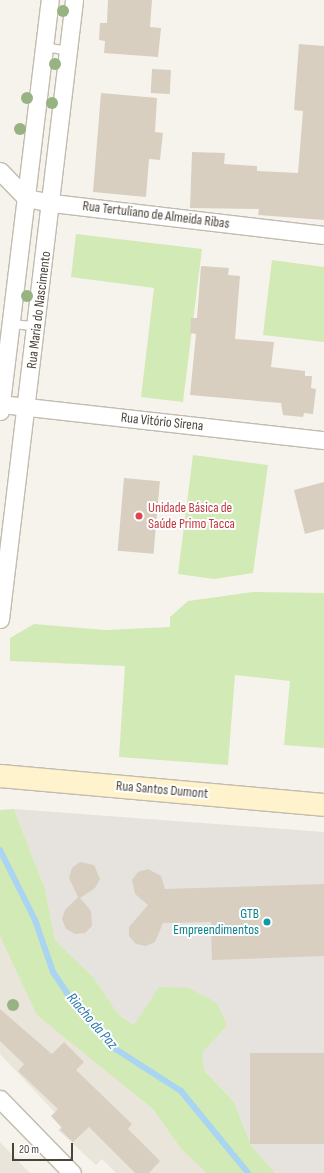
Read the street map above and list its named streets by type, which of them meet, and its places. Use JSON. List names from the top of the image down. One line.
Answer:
{"streets":{"main road":["Rua Santos Dumont"],"street":["Rua Tertuliano de Almeida Ribas","Rua Maria do Nascimento","Rua Vitório Sirena"]},"crossings":[["Rua Tertuliano de Almeida Ribas","Rua Maria do Nascimento"],["Rua Maria do Nascimento","Rua Vitório Sirena"]],"water":["Riacho da Paz"],"places":["Unidade Básica de Saúde Primo Tacca","GTB Empreendimentos"],"scale_bar":"20 m"}
